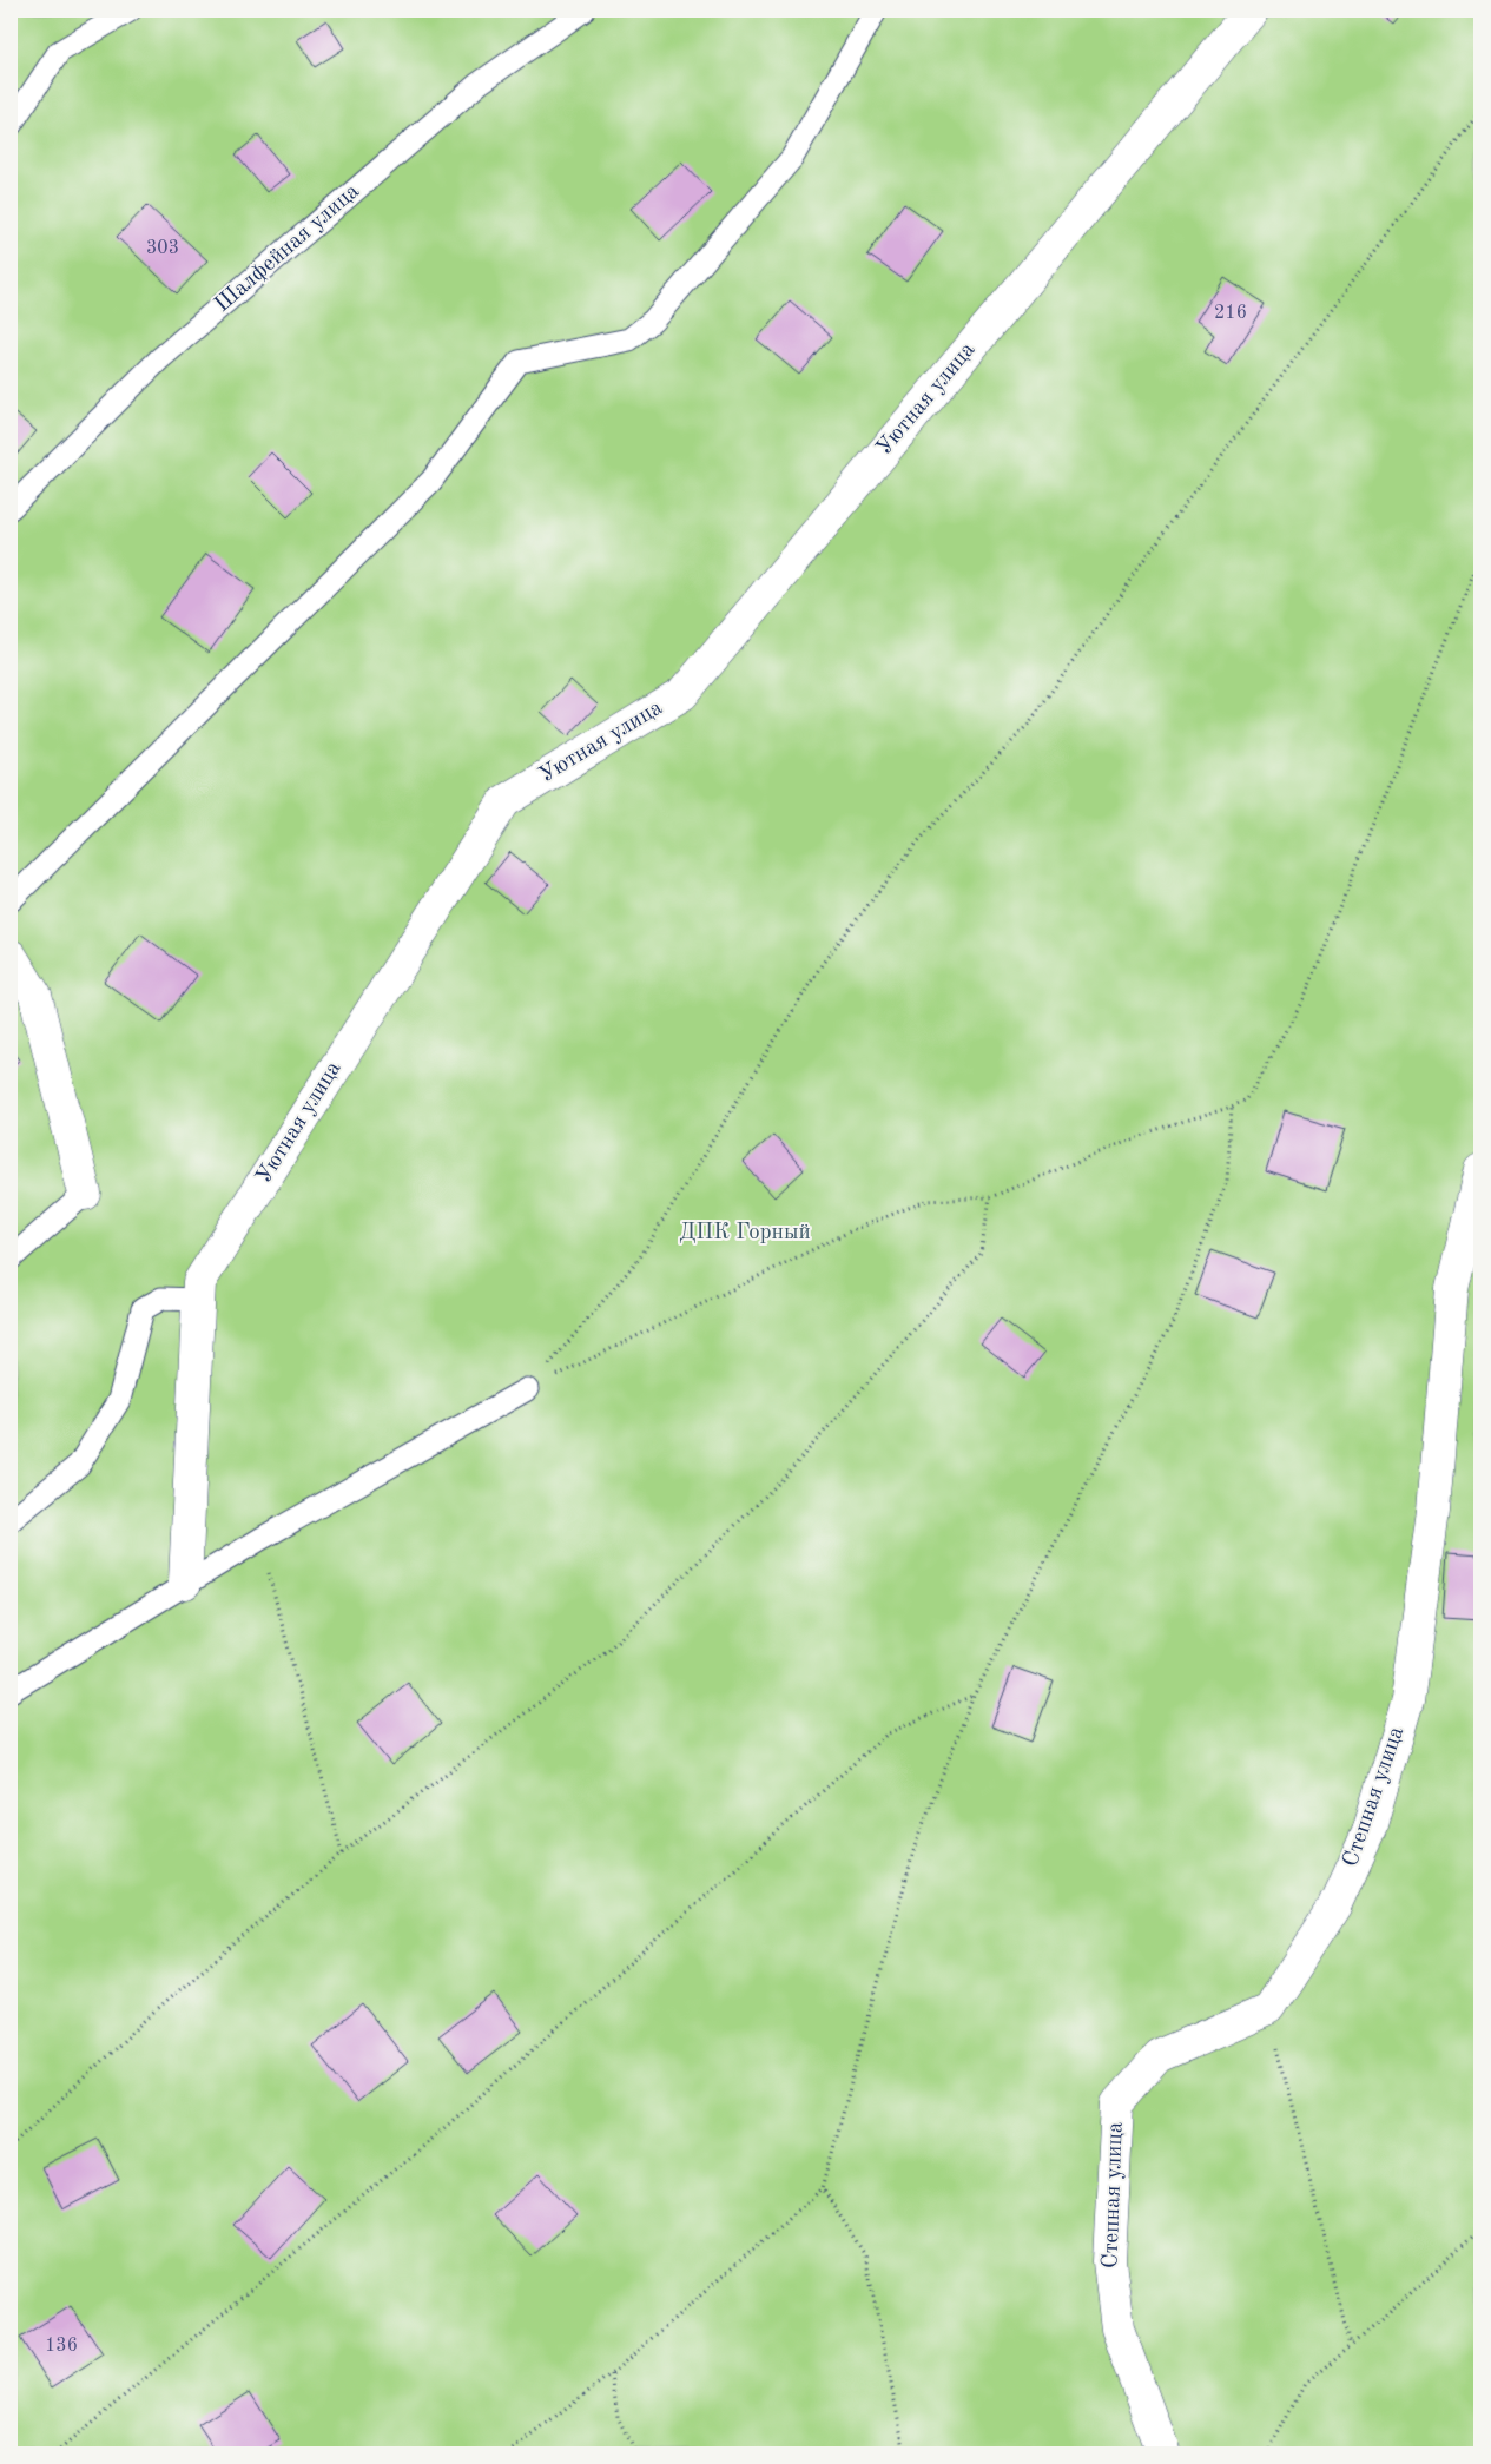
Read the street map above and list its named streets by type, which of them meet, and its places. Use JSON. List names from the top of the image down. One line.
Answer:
{"streets":{"street":["Уютная улица","Степная улица"],"lane":["Шалфейная улица"]},"parks":["ДПК Горный"],"house_numbers":["303","216","136"]}
